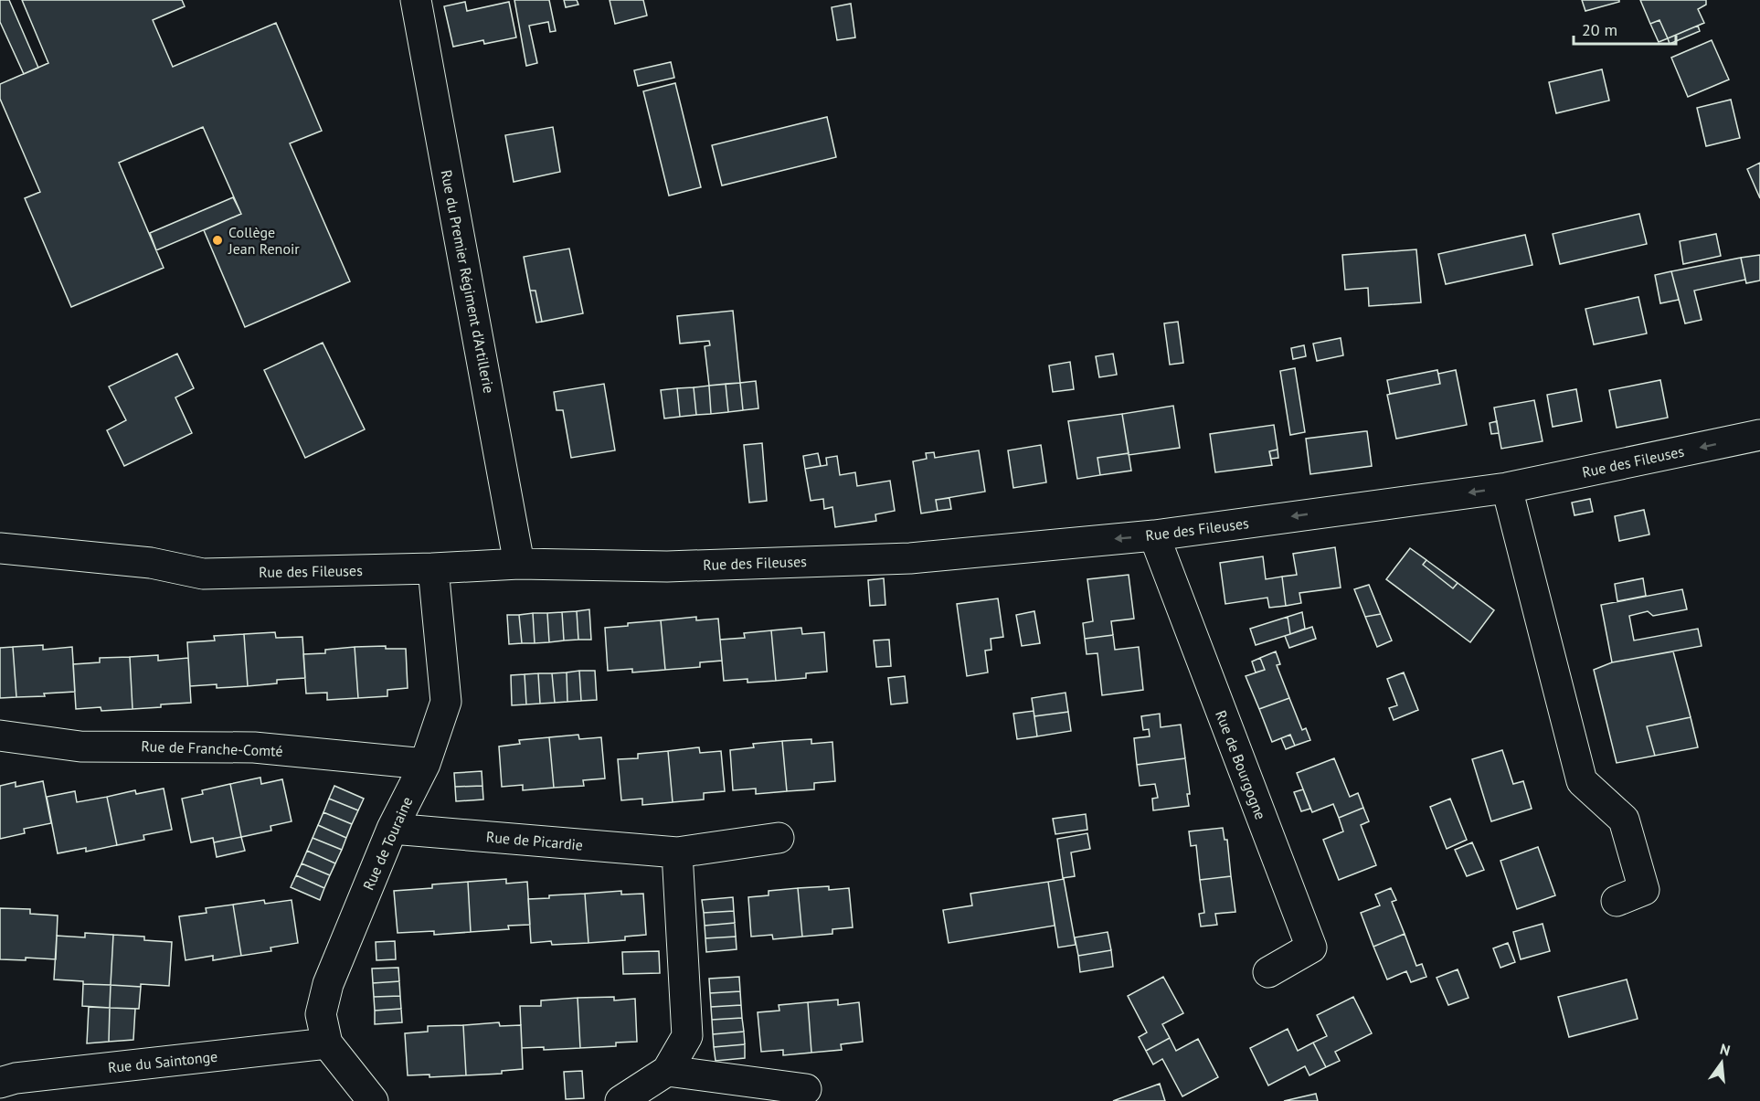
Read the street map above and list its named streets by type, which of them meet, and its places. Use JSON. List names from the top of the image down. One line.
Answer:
{"streets":{"street":["Rue du Premier Régiment d'Artillerie","Rue des Fileuses","Rue de Franche-Comté","Rue de Bourgogne","Rue de Picardie","Rue de Touraine","Rue du Saintonge"]},"crossings":[["Rue du Premier Régiment d'Artillerie","Rue des Fileuses"],["Rue des Fileuses","Rue de Bourgogne"],["Rue des Fileuses","Rue de Touraine"],["Rue de Franche-Comté","Rue de Touraine"],["Rue de Picardie","Rue de Touraine"],["Rue de Touraine","Rue du Saintonge"]],"one_way":["Rue des Fileuses"],"places":["Collège Jean Renoir"],"scale_bar":"20 m","north":"top"}
